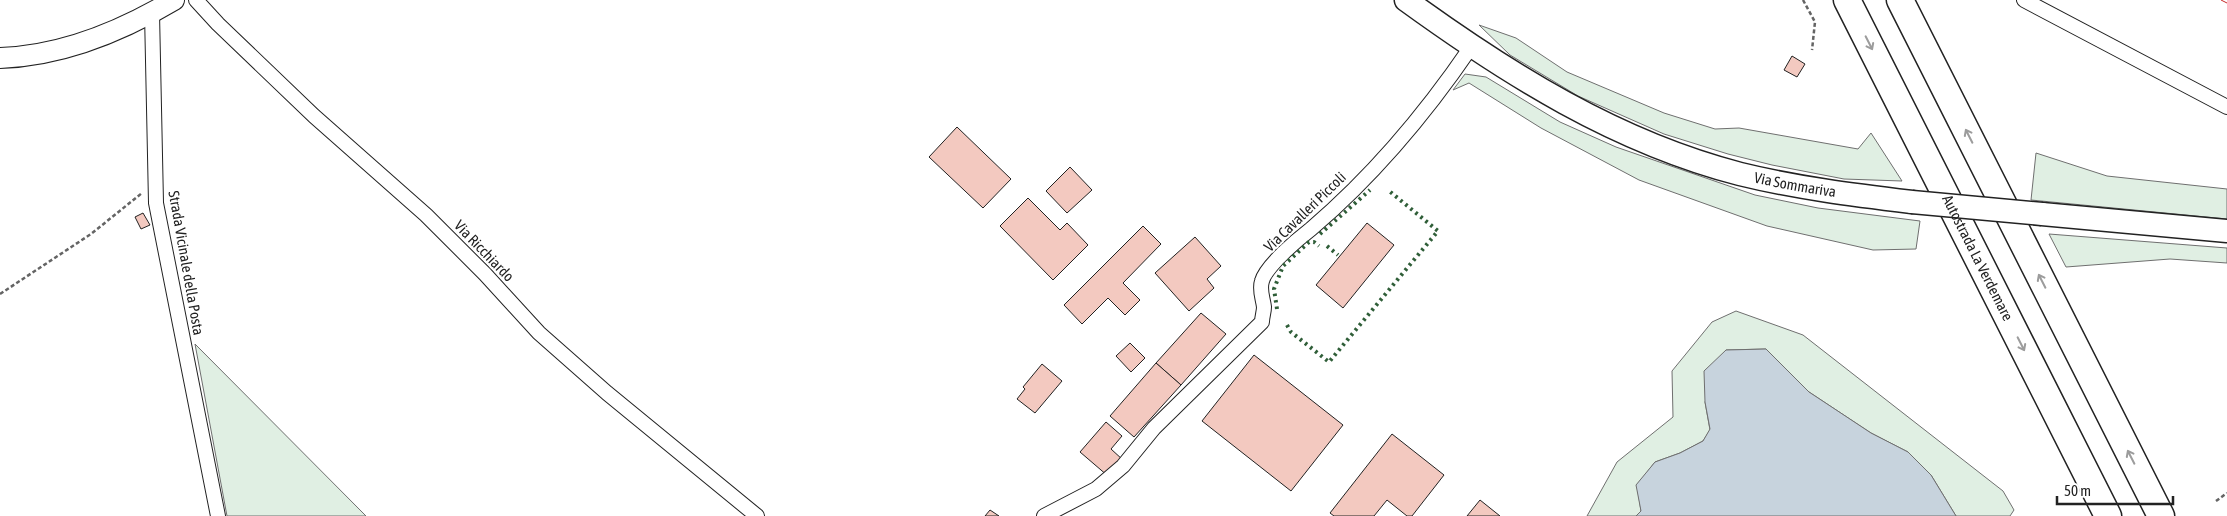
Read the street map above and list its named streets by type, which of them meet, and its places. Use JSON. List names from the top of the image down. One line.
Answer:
{"streets":{"highway":["Autostrada La Verdemare"],"main road":["Via Sommariva"],"street":["Via Cavalleri Piccoli","Via Ricchiardo","Strada Vicinale della Posta"]},"crossings":[["Via Sommariva","Via Cavalleri Piccoli"]],"scale_bar":"50 m"}
